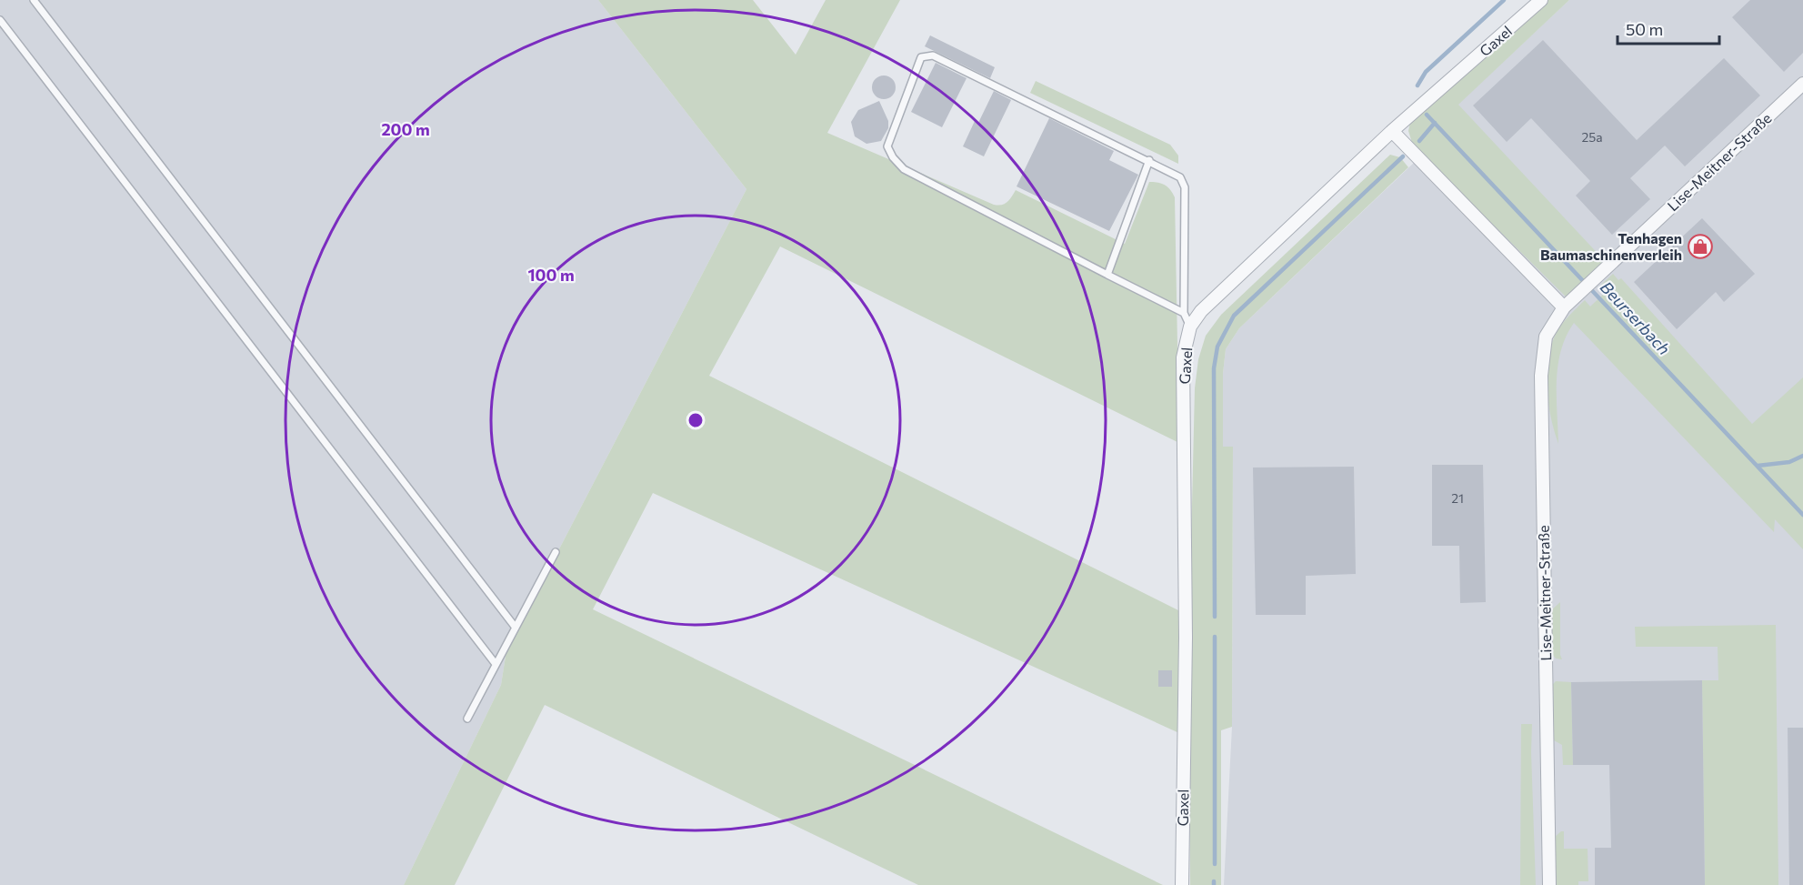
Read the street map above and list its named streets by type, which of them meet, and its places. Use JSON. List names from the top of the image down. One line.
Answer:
{"streets":{"street":["Gaxel","Lise-Meitner-Straße"]},"water":["Beurserbach"],"places":{"shop":["Tenhagen Baumaschinenverleih"]},"house_numbers":["25a","21"],"scale_bar":"50 m","rings":["200 m","100 m"]}
